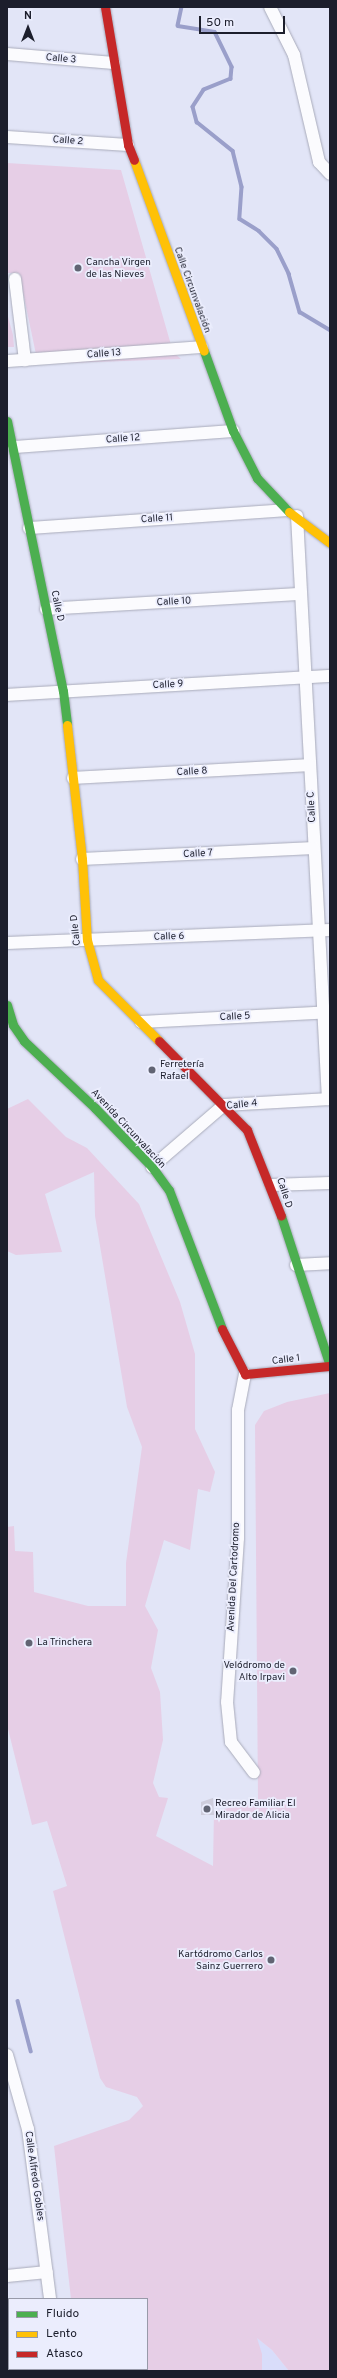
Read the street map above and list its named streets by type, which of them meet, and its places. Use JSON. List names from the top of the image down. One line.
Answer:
{"streets":{"street":["Calle 3","Calle 2","Calle Circunvalación","Calle 13","Calle 12","Calle 11","Calle 10","Calle D","Calle 9","Calle 8","Calle C","Calle 7","Calle 6","Calle 5","Calle 4","Avenida Circunvalación","Calle 1","Avenida Del Cartodromo","Calle Alfredo Gobles"]},"crossings":[["Calle 3","Calle Circunvalación"],["Calle 2","Calle Circunvalación"],["Calle Circunvalación","Calle 13"],["Calle Circunvalación","Calle 12"],["Calle Circunvalación","Calle 11"],["Calle Circunvalación","Calle C"],["Calle 12","Calle D"],["Calle 11","Calle D"],["Calle 10","Calle D"],["Calle 10","Calle C"],["Calle D","Calle 9"],["Calle D","Calle 8"],["Calle D","Calle 7"],["Calle D","Calle 6"],["Calle D","Calle 5"],["Calle D","Calle 4"],["Calle D","Calle 1"],["Calle 9","Calle C"],["Calle 8","Calle C"],["Calle C","Calle 7"],["Calle C","Calle 6"],["Calle C","Calle 5"],["Calle C","Calle 4"],["Calle 4","Avenida Circunvalación"],["Avenida Circunvalación","Calle 1"],["Avenida Circunvalación","Avenida Del Cartodromo"],["Calle 1","Avenida Del Cartodromo"]],"places":["Cancha Virgen de las Nieves","Ferretería Rafael","La Trinchera","Velódromo de Alto Irpavi","Recreo Familiar El Mirador de Alicia","Kartódromo Carlos Sainz Guerrero"],"legend":["Fluido","Lento","Atasco"],"scale_bar":"50 m","north":"top"}
